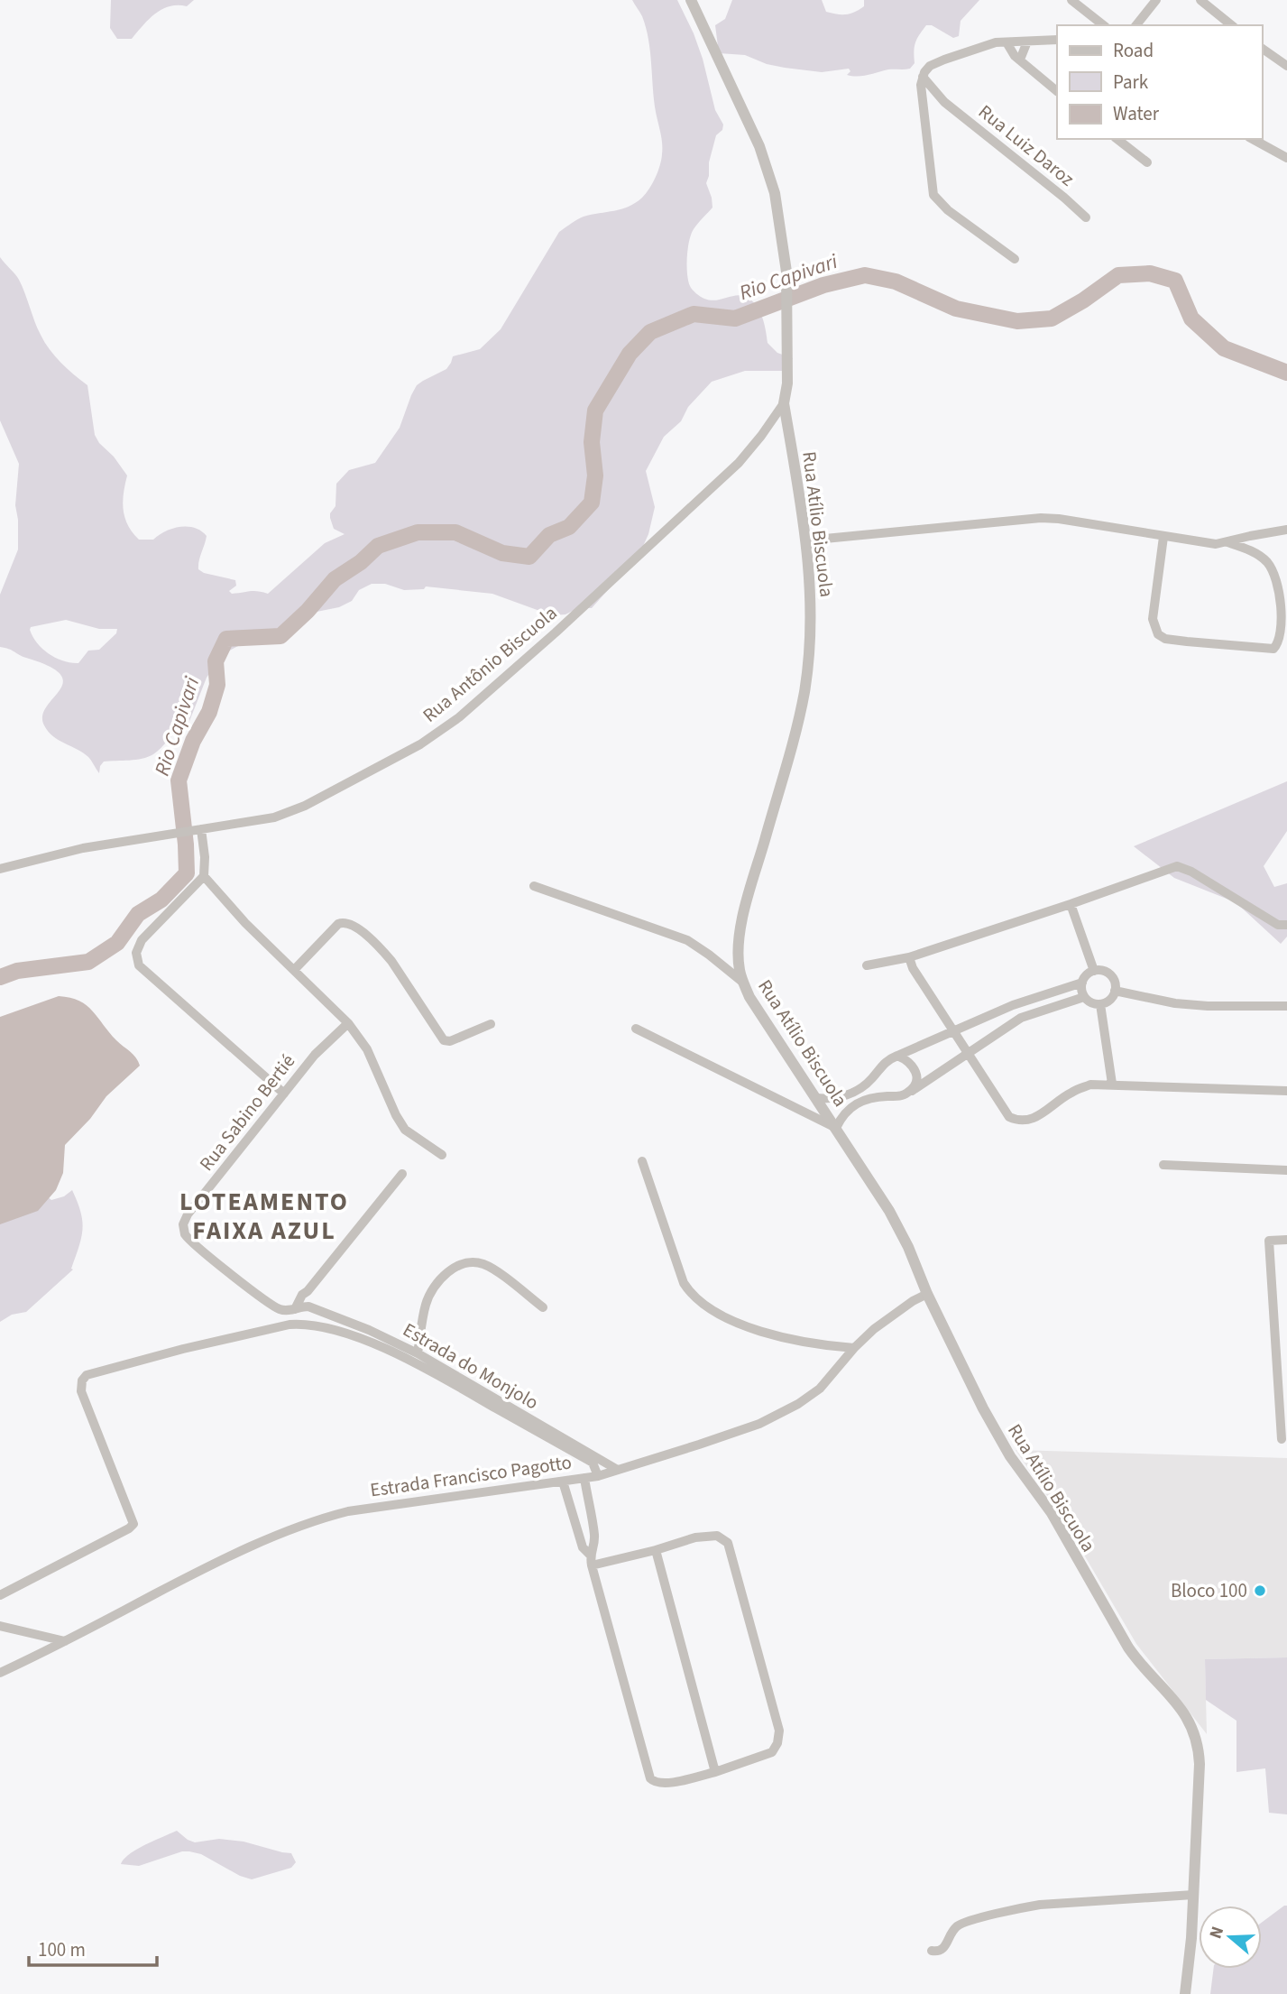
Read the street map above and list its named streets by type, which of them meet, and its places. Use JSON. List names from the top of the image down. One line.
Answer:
{"streets":{"street":["Rua Luiz Daroz","Rua Atílio Biscuola","Rua Antônio Biscuola","Rua Sabino Bertié","Estrada do Monjolo","Estrada Francisco Pagotto"]},"crossings":[["Rua Atílio Biscuola","Rua Antônio Biscuola"],["Rua Atílio Biscuola","Estrada Francisco Pagotto"],["Rua Sabino Bertié","Estrada do Monjolo"],["Estrada do Monjolo","Estrada Francisco Pagotto"]],"districts":["LOTEAMENTO FAIXA AZUL"],"water":["Rio Capivari"],"places":["Bloco 100"],"legend":["Road","Park","Water"],"scale_bar":"100 m","north":"left"}
